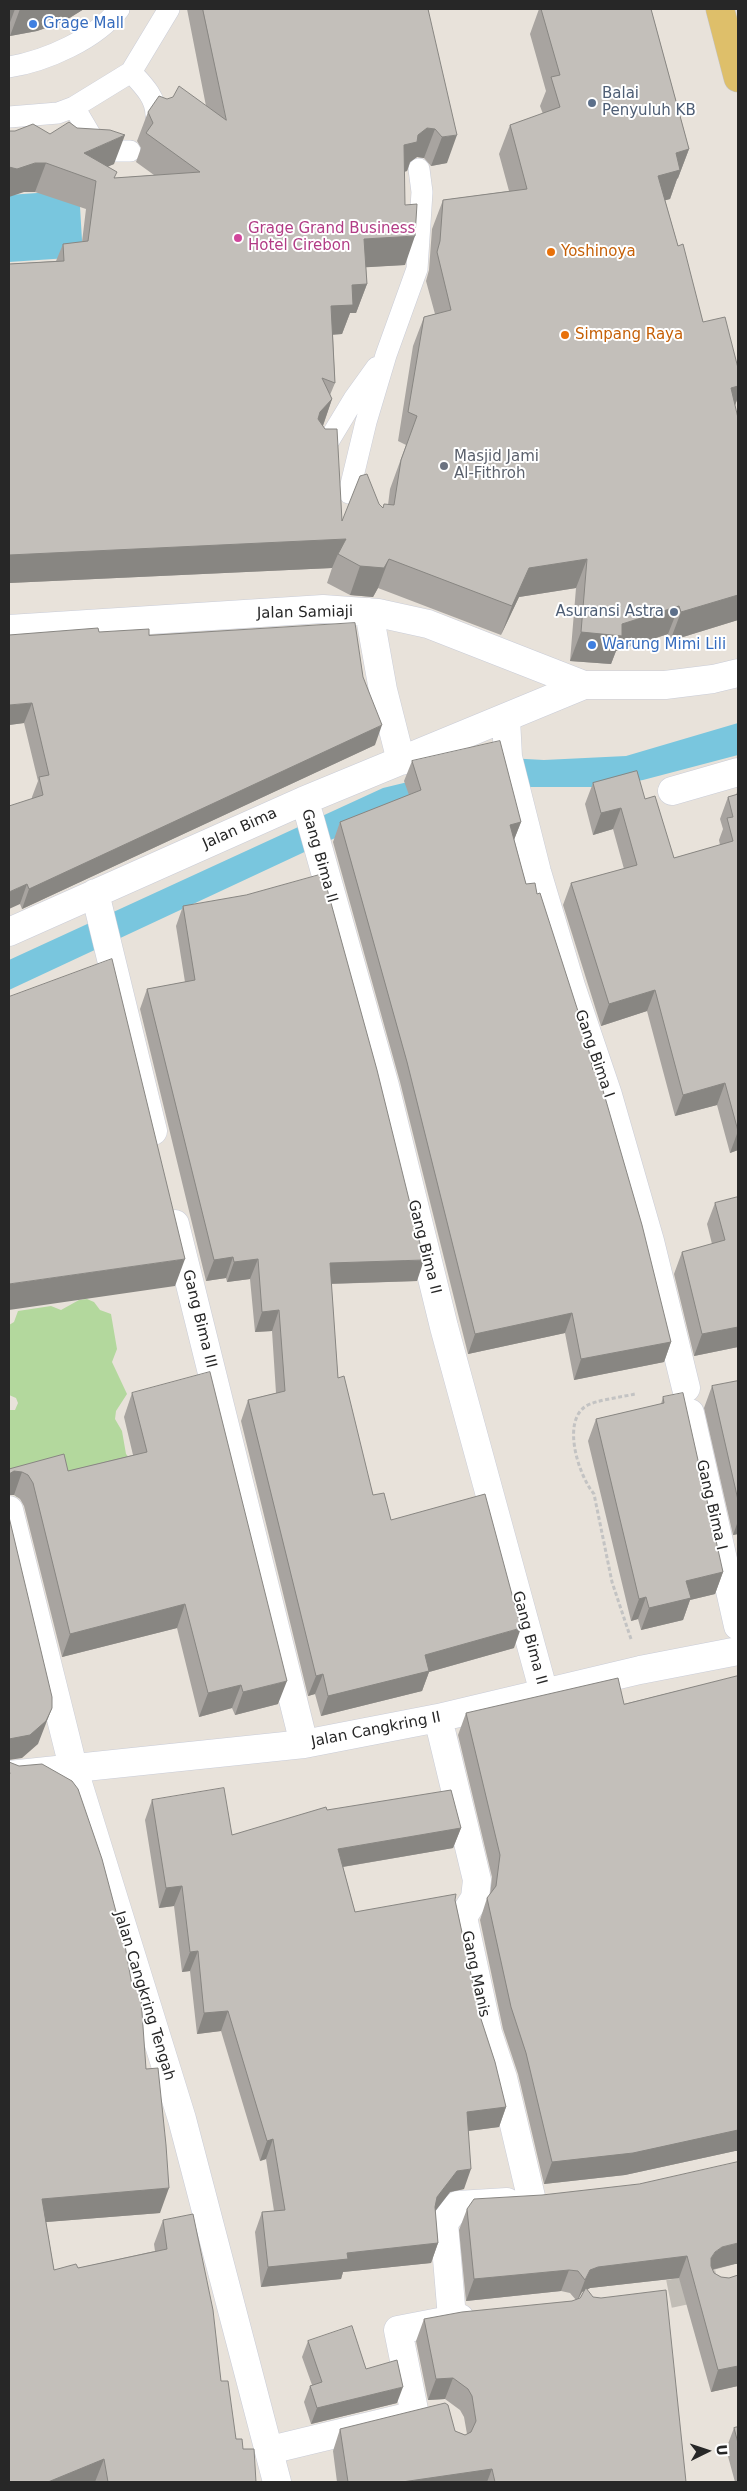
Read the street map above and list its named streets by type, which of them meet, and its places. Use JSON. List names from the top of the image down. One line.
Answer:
{"streets":{"street":["Jalan Samiaji","Jalan Bima","Gang Bima II","Gang Bima I","Gang Bima III","Jalan Cangkring II","Gang Manis","Jalan Cangkring Tengah"]},"crossings":[["Jalan Samiaji","Jalan Bima"],["Jalan Bima","Gang Bima II"],["Jalan Bima","Gang Bima I"],["Gang Bima II","Jalan Cangkring II"],["Gang Bima III","Jalan Cangkring II"],["Jalan Cangkring II","Gang Manis"],["Jalan Cangkring II","Jalan Cangkring Tengah"]],"places":["Grage Mall","Balai Penyuluh KB","Grage Grand Business Hotel Cirebon","Yoshinoya","Simpang Raya","Masjid Jami Al-Fithroh","Asuransi Astra","Warung Mimi Lili"],"north":"right"}
